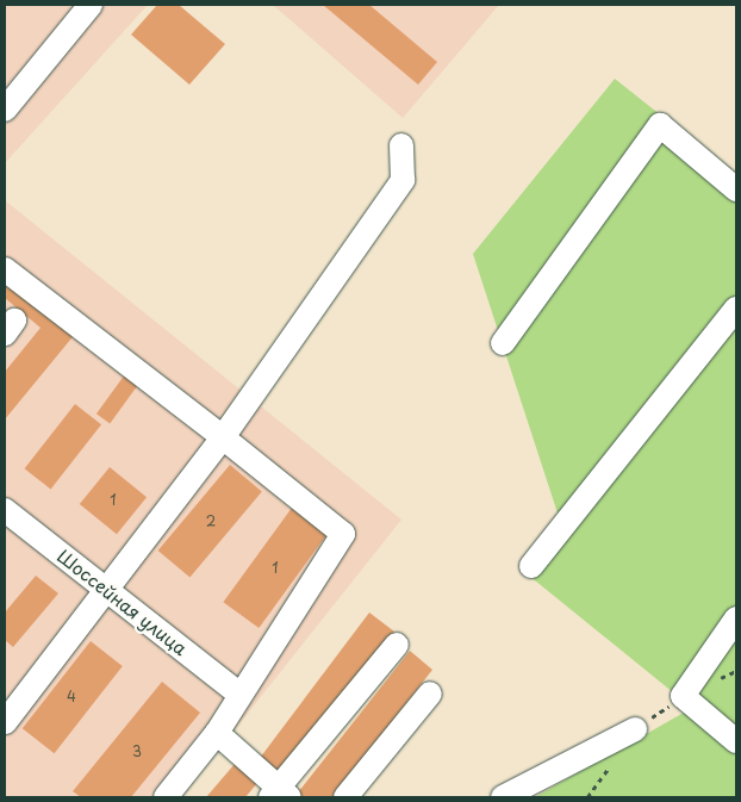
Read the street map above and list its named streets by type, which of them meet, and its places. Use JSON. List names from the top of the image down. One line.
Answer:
{"streets":{"street":["Шоссейная улица"]},"house_numbers":["1","2","1","4","3"]}
